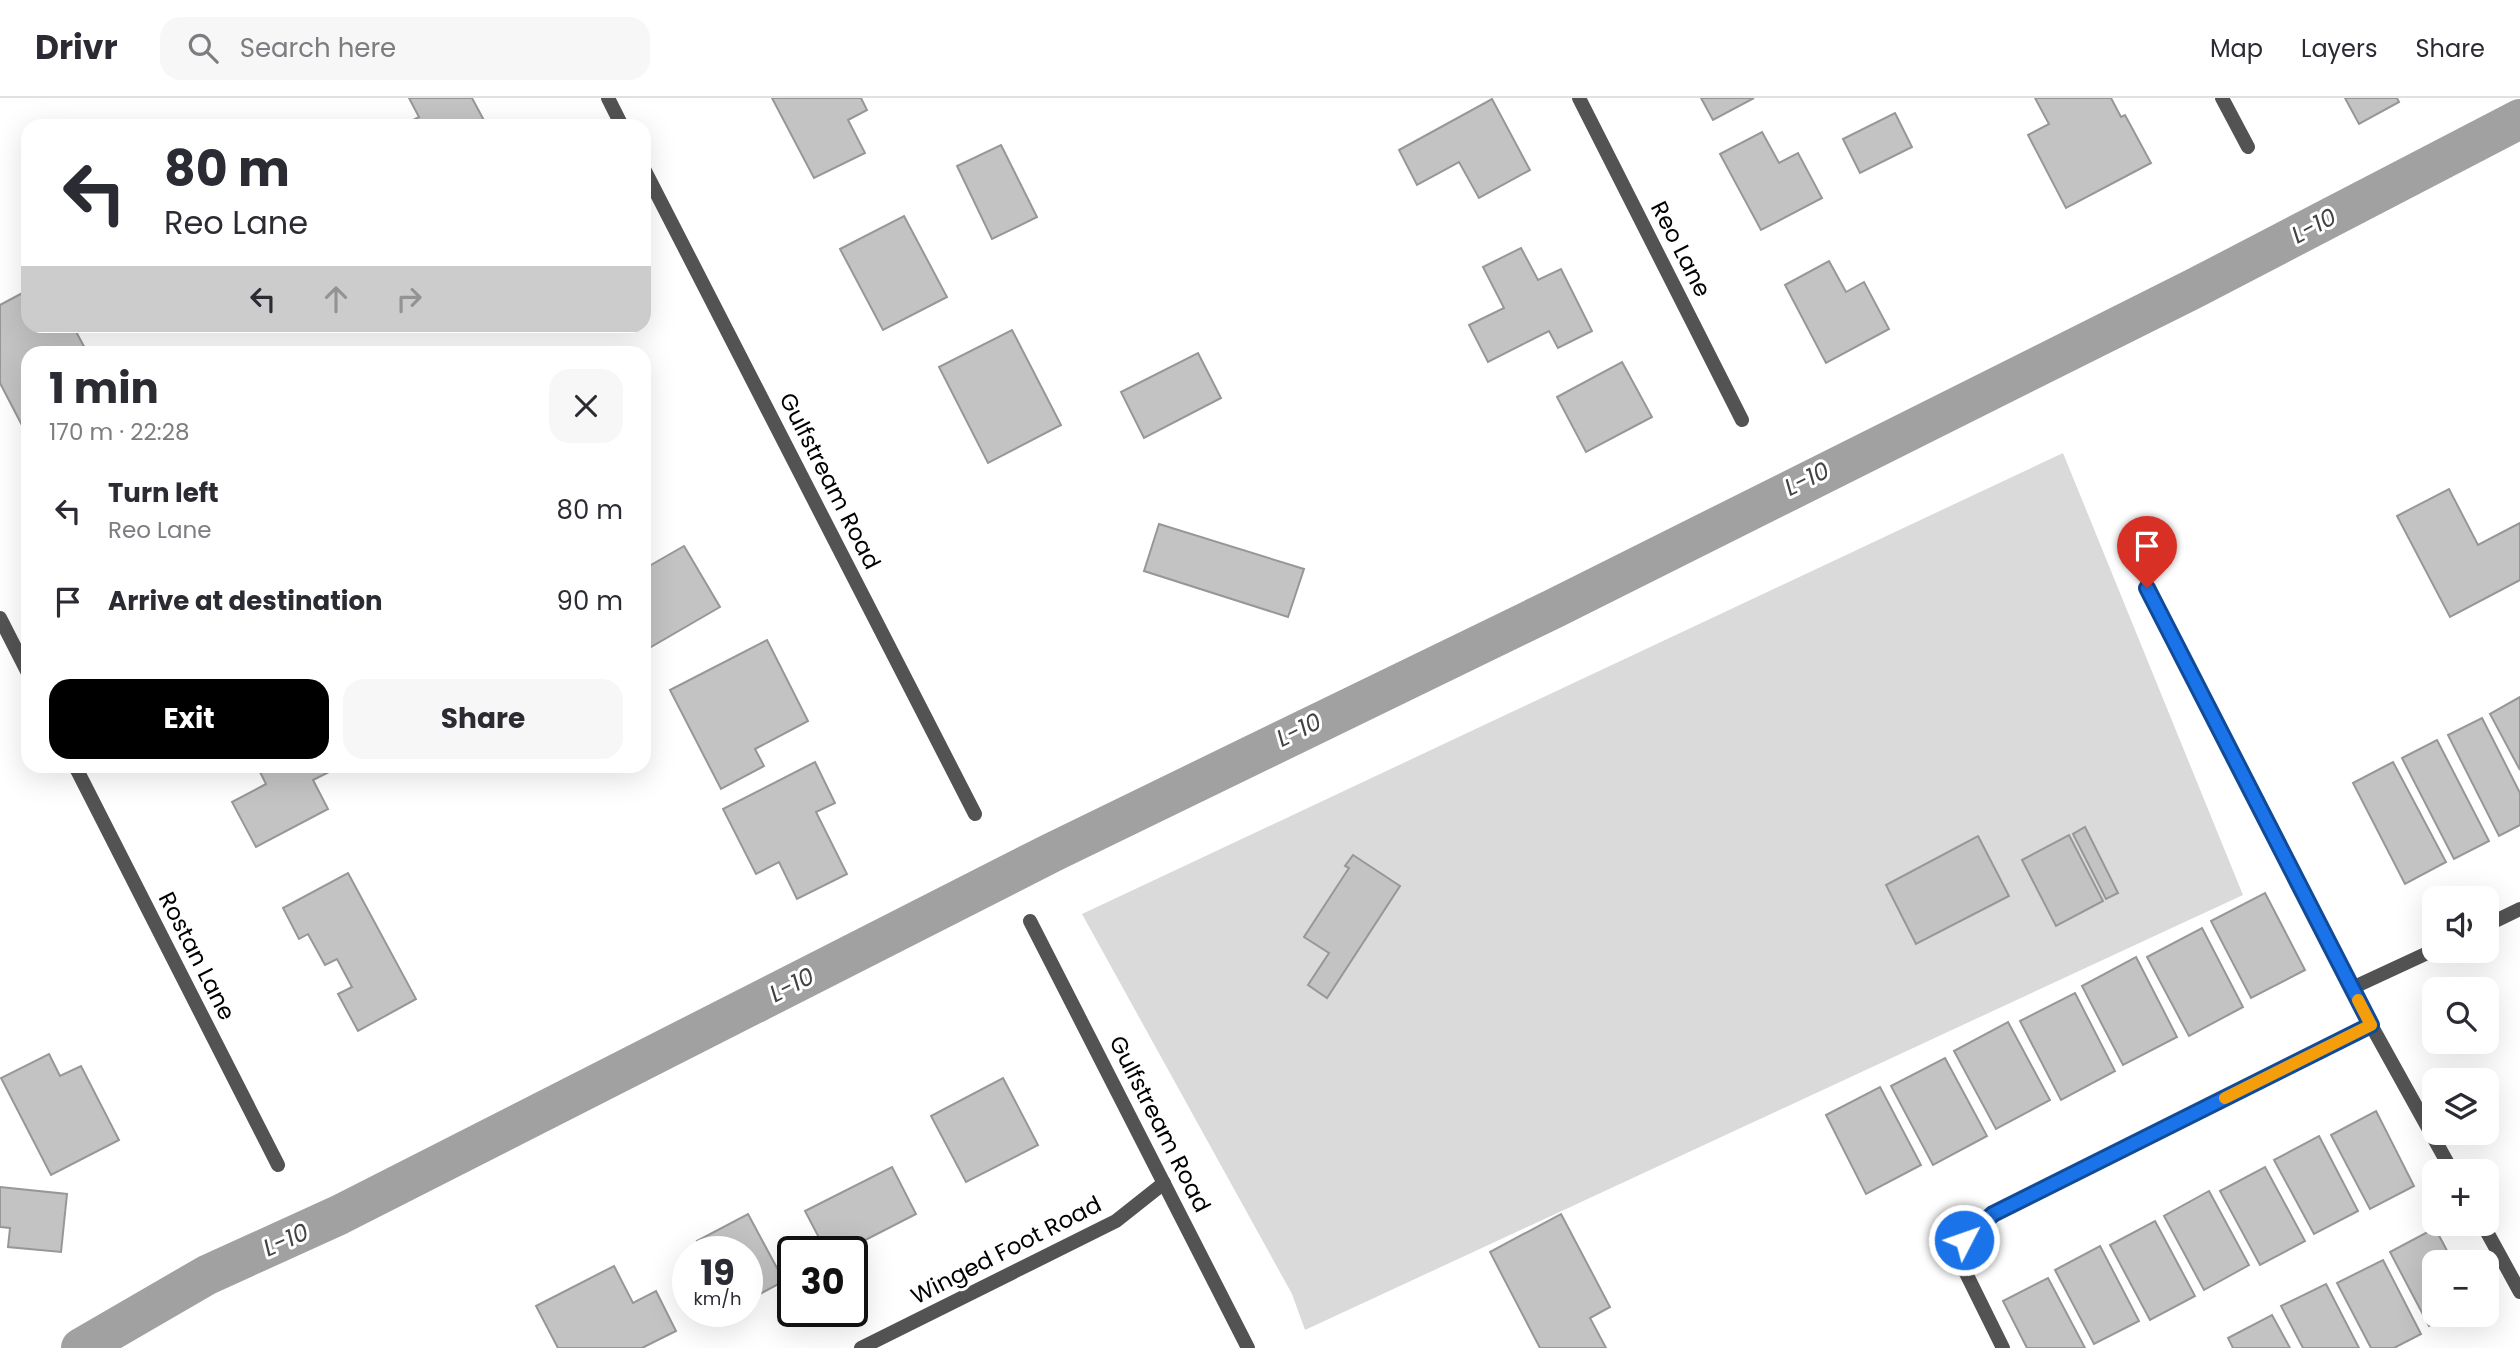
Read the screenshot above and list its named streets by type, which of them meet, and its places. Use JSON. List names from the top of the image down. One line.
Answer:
{"streets":{"street":["Reo Lane","Gulfstream Road","Rostan Lane","Winged Foot Road"]},"crossings":[["Gulfstream Road","Winged Foot Road"]],"water":["L-10"],"page":{"header":"Drivr","search":"Search here","nav":["Map","Layers","Share"],"turn":["80 m","Reo Lane"],"heading":["1 min","170 m · 22:28"],"list":[{"name":"Turn left","note":"Reo Lane","value":"80 m"},{"name":"Arrive at destination","value":"90 m"}],"buttons":["Exit","Share"],"map_buttons":["+","−"],"speed":"19 km/h","limit":"30"}}
